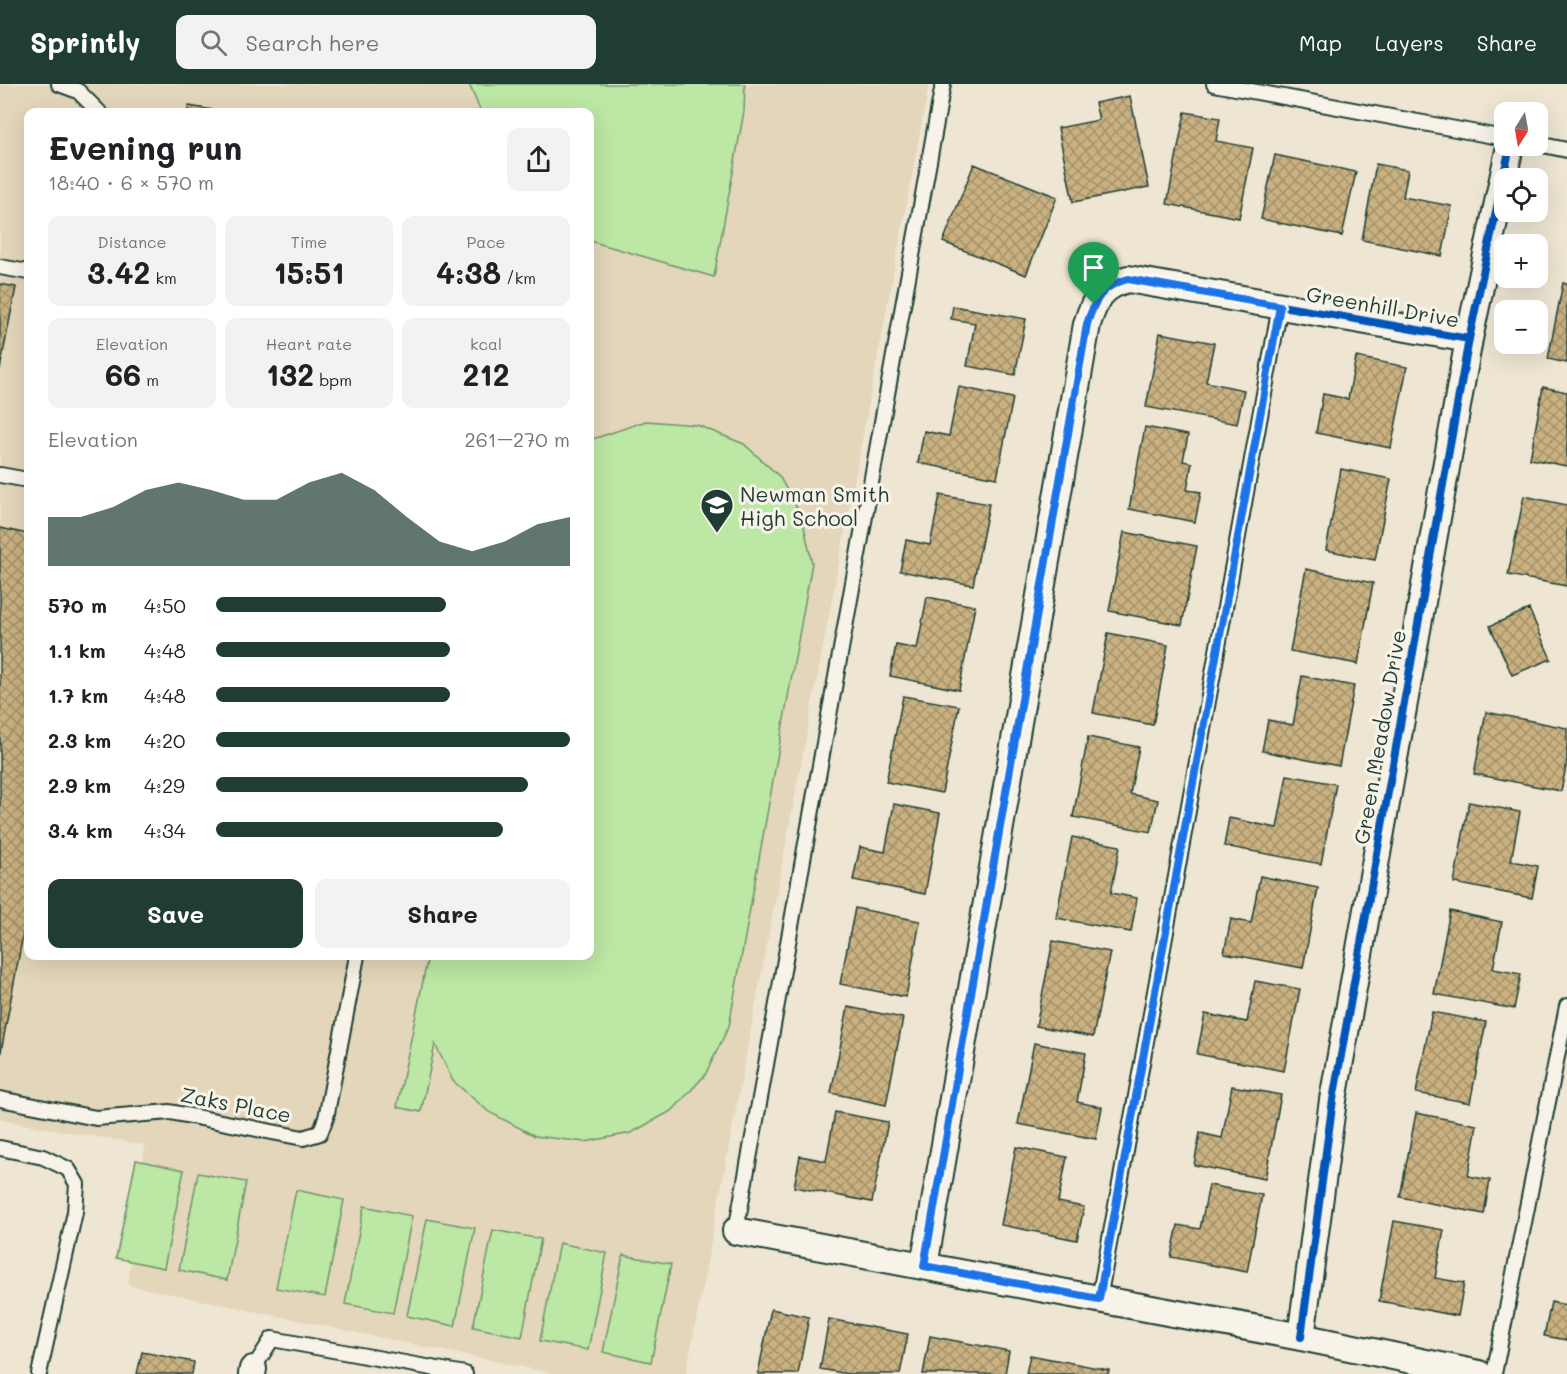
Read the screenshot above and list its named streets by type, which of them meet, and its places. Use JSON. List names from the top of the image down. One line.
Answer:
{"streets":{"street":["Greenhill Drive","Green Meadow Drive"],"lane":["Zaks Place"]},"crossings":[["Greenhill Drive","Green Meadow Drive"]],"places":{"school or university":["Newman Smith High School"]},"north":"bottom","page":{"header":"Sprintly","search":"Search here","nav":["Map","Layers","Share"],"map_buttons":["+","−"],"heading":["Evening run","18:40 · 6 × 570 m"],"stats":[["Distance","3.42 km"],["Time","15:51"],["Pace","4:38 /km"],["Elevation","66 m"],["Heart rate","132 bpm"],["kcal","212"]],"chart":["Elevation","261–270 m"],"list":[{"name":"570 m","note":"4:50"},{"name":"1.1 km","note":"4:48"},{"name":"1.7 km","note":"4:48"},{"name":"2.3 km","note":"4:20"},{"name":"2.9 km","note":"4:29"},{"name":"3.4 km","note":"4:34"}],"buttons":["Save","Share"]}}
